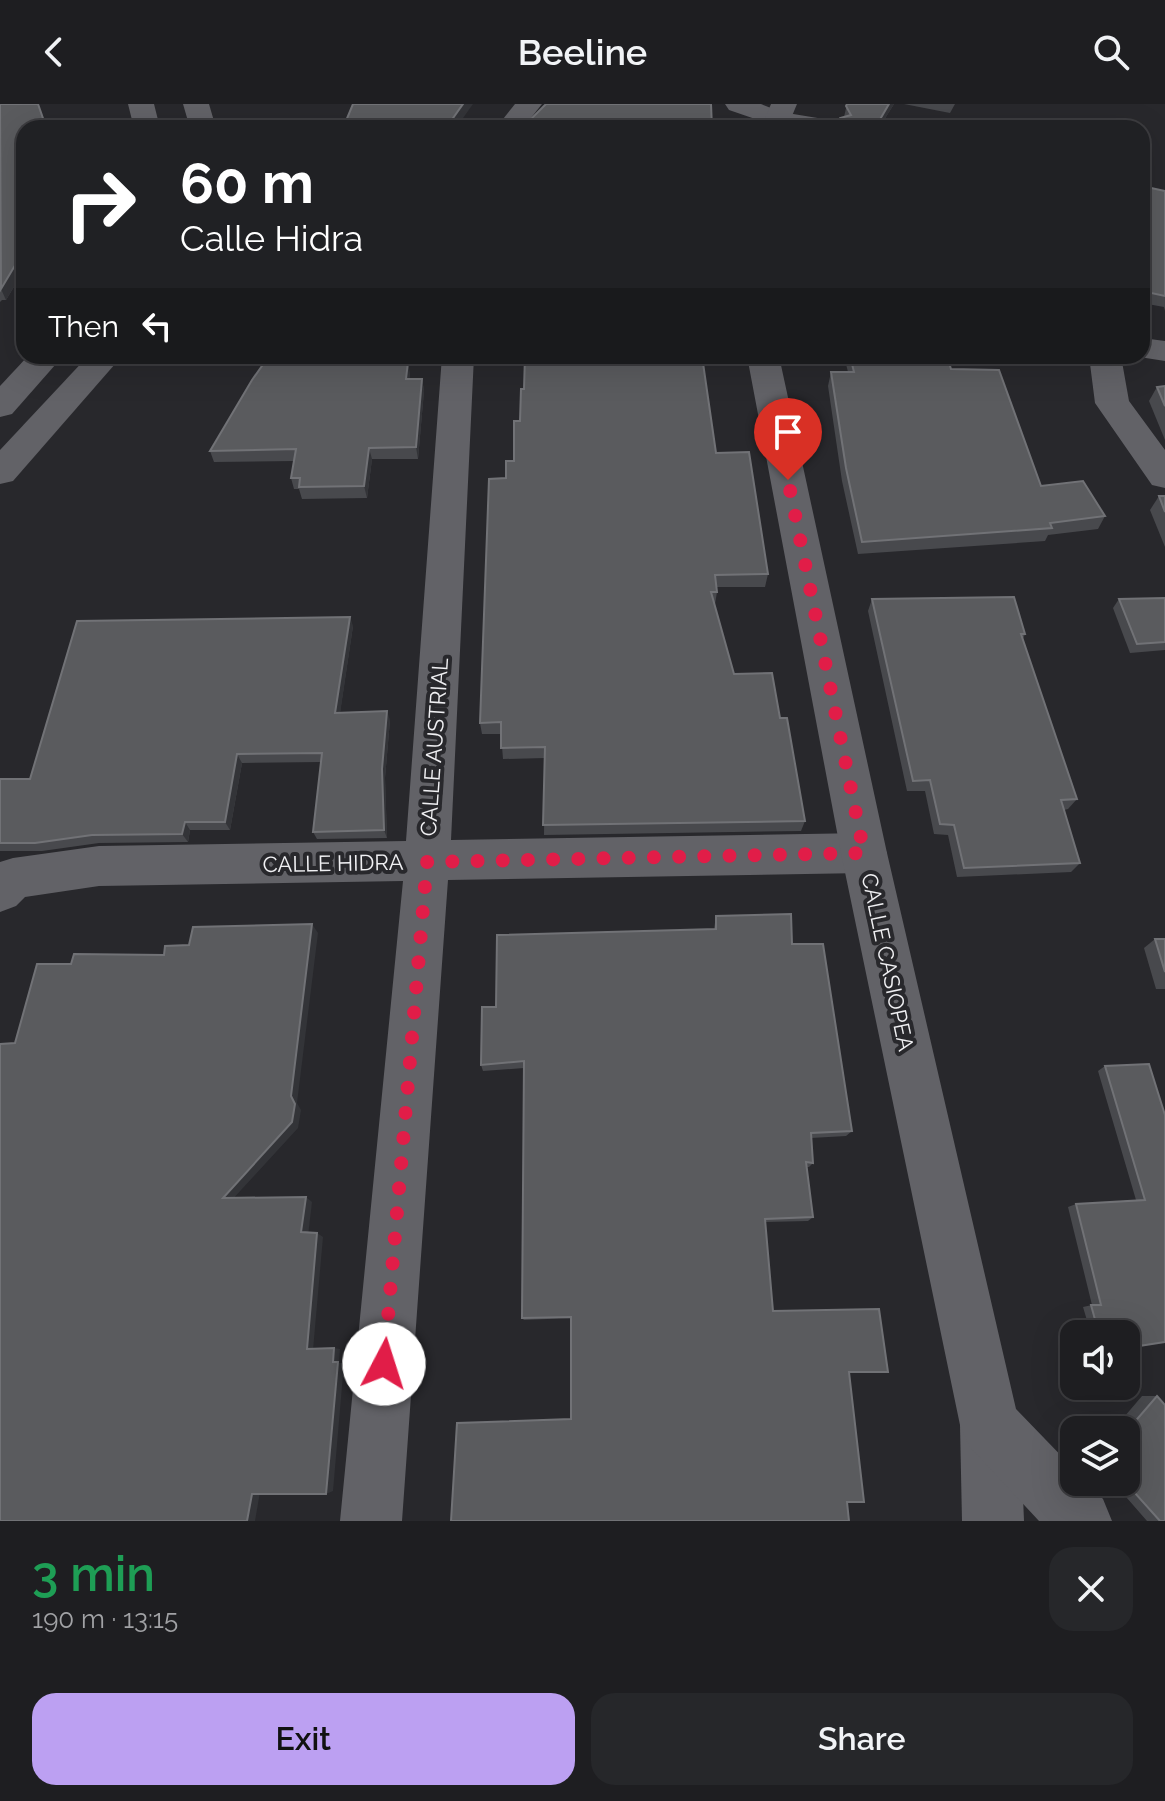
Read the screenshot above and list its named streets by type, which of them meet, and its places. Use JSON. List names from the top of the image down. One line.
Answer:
{"streets":{"street":["CALLE AUSTRIAL","CALLE HIDRA","CALLE CASIOPEA"]},"crossings":[["CALLE AUSTRIAL","CALLE HIDRA"],["CALLE HIDRA","CALLE CASIOPEA"]],"page":{"header":"Beeline","turn":["60 m","Calle Hidra"],"then":"Then","heading":["3 min","190 m · 13:15"],"buttons":["Exit","Share"]}}
